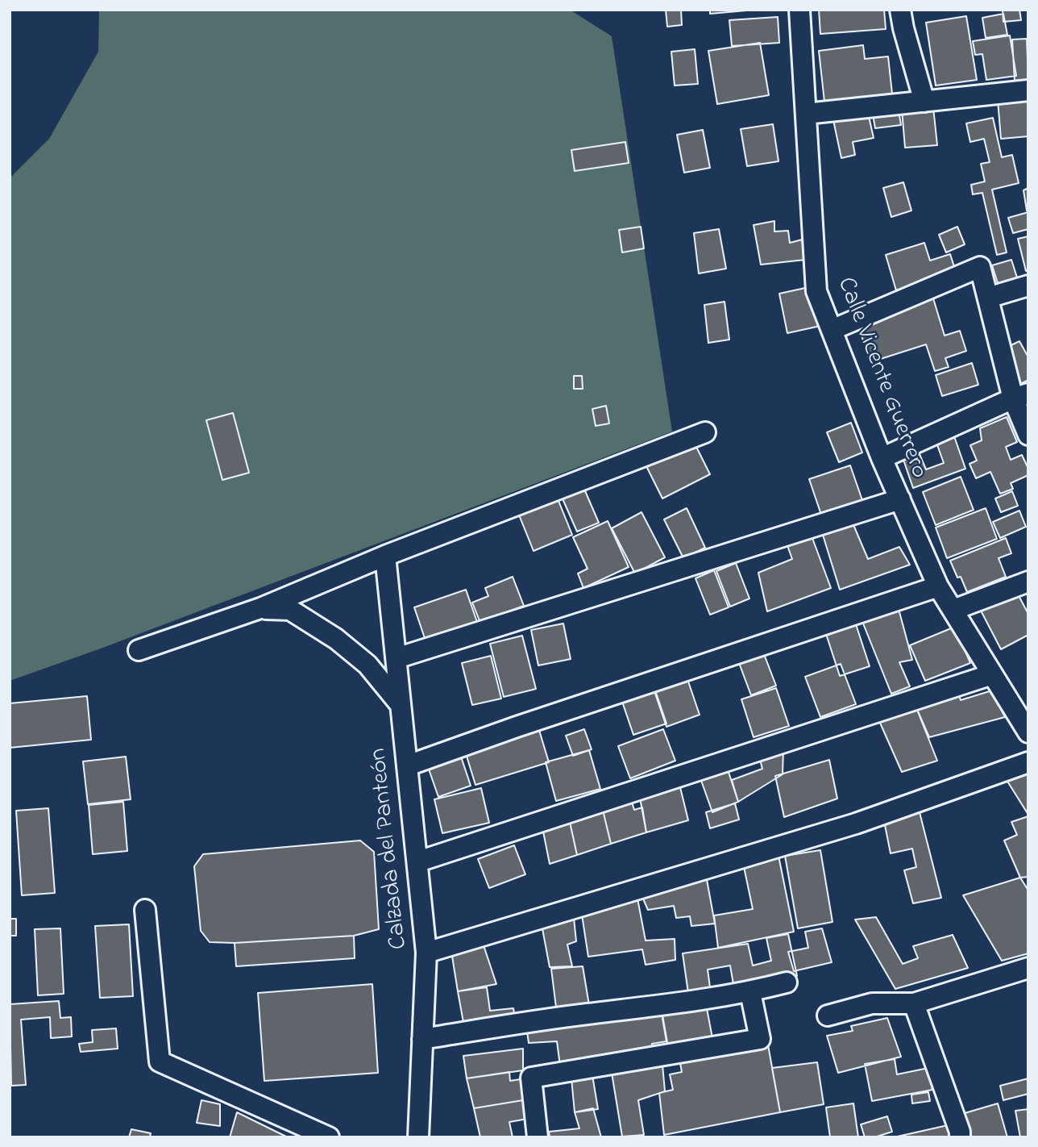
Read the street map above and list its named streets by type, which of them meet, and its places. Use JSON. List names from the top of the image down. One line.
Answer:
{"streets":{"street":["Calle Vicente Guerrero","Calzada del Panteón"]}}
